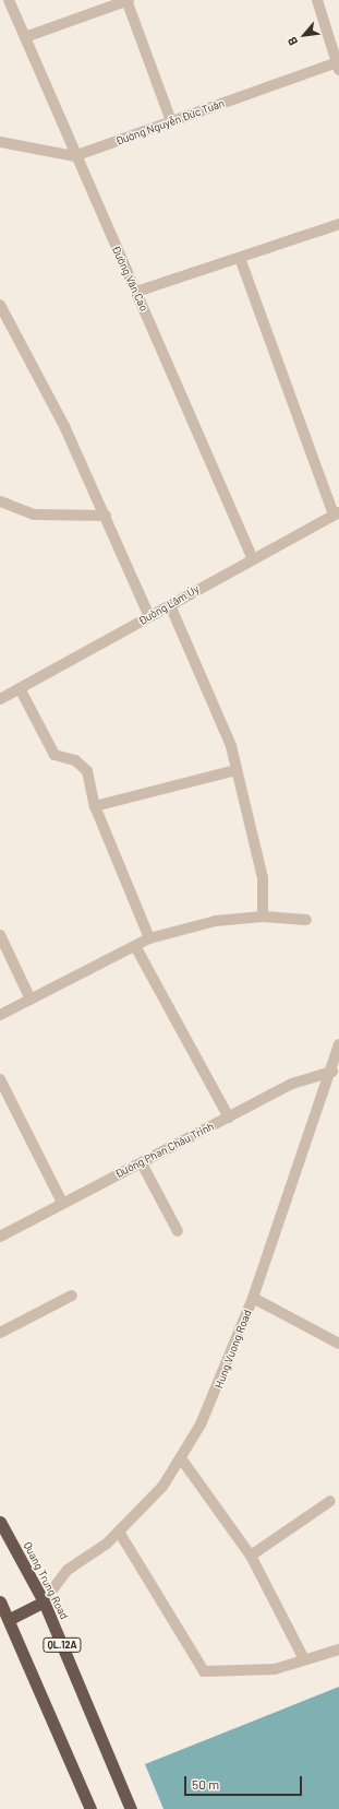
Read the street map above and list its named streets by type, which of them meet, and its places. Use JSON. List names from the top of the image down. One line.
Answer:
{"streets":{"highway":["Quang Trung Road","QL.12A"],"street":["Đường Nguyễn Đức Tuân","Đường Văn Cao","Đường Lâm Úy","Đường Phan Châu Trinh","Hung Vuong Road"]},"crossings":[["Đường Nguyễn Đức Tuân","Đường Văn Cao"],["Đường Văn Cao","Đường Lâm Úy"],["Đường Phan Châu Trinh","Hung Vuong Road"],["Hung Vuong Road","Quang Trung Road"]],"scale_bar":"50 m","north":"bottom left"}
